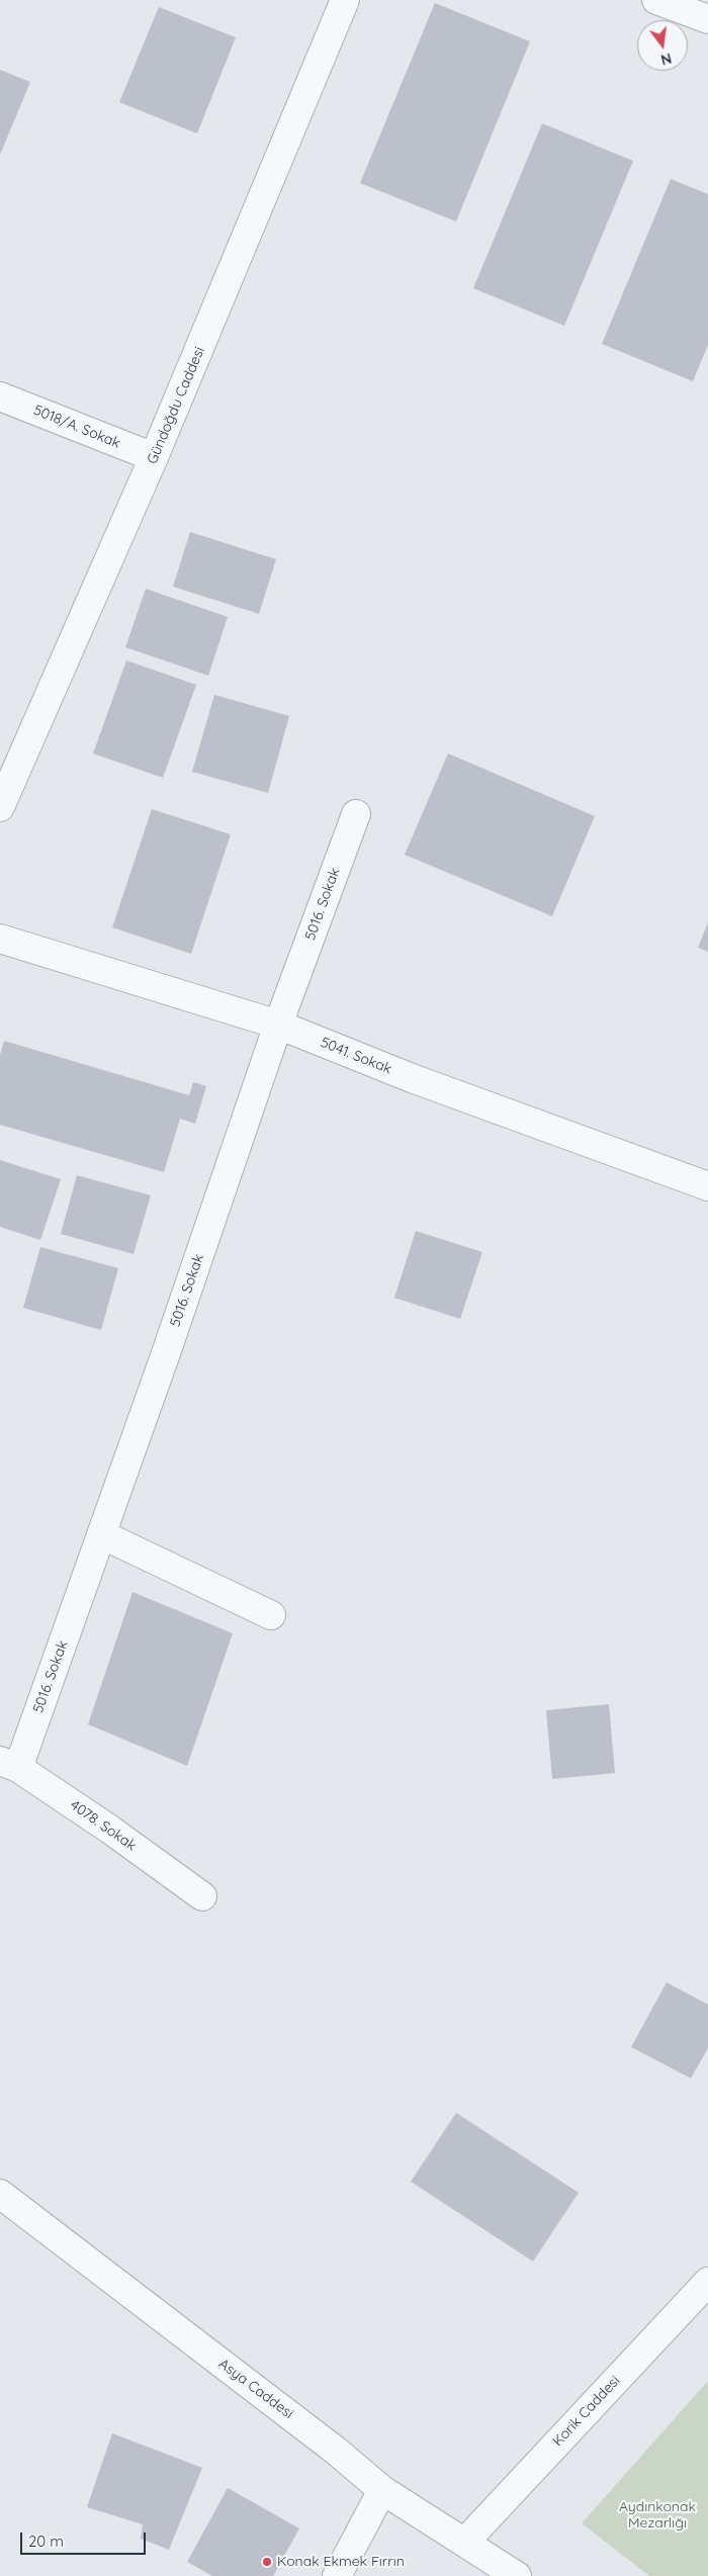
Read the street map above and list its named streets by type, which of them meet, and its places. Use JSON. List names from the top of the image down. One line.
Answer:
{"streets":{"street":["Gündoğdu Caddesi","5018/A. Sokak","5016. Sokak","5041. Sokak","4078. Sokak","Asya Caddesi","Korik Caddesi"]},"crossings":[["Gündoğdu Caddesi","5018/A. Sokak"],["5016. Sokak","5041. Sokak"],["5016. Sokak","4078. Sokak"],["Asya Caddesi","Korik Caddesi"]],"parks":["Aydınkonak Mezarlığı"],"places":["Konak Ekmek Fırrın"],"scale_bar":"20 m","north":"bottom"}
